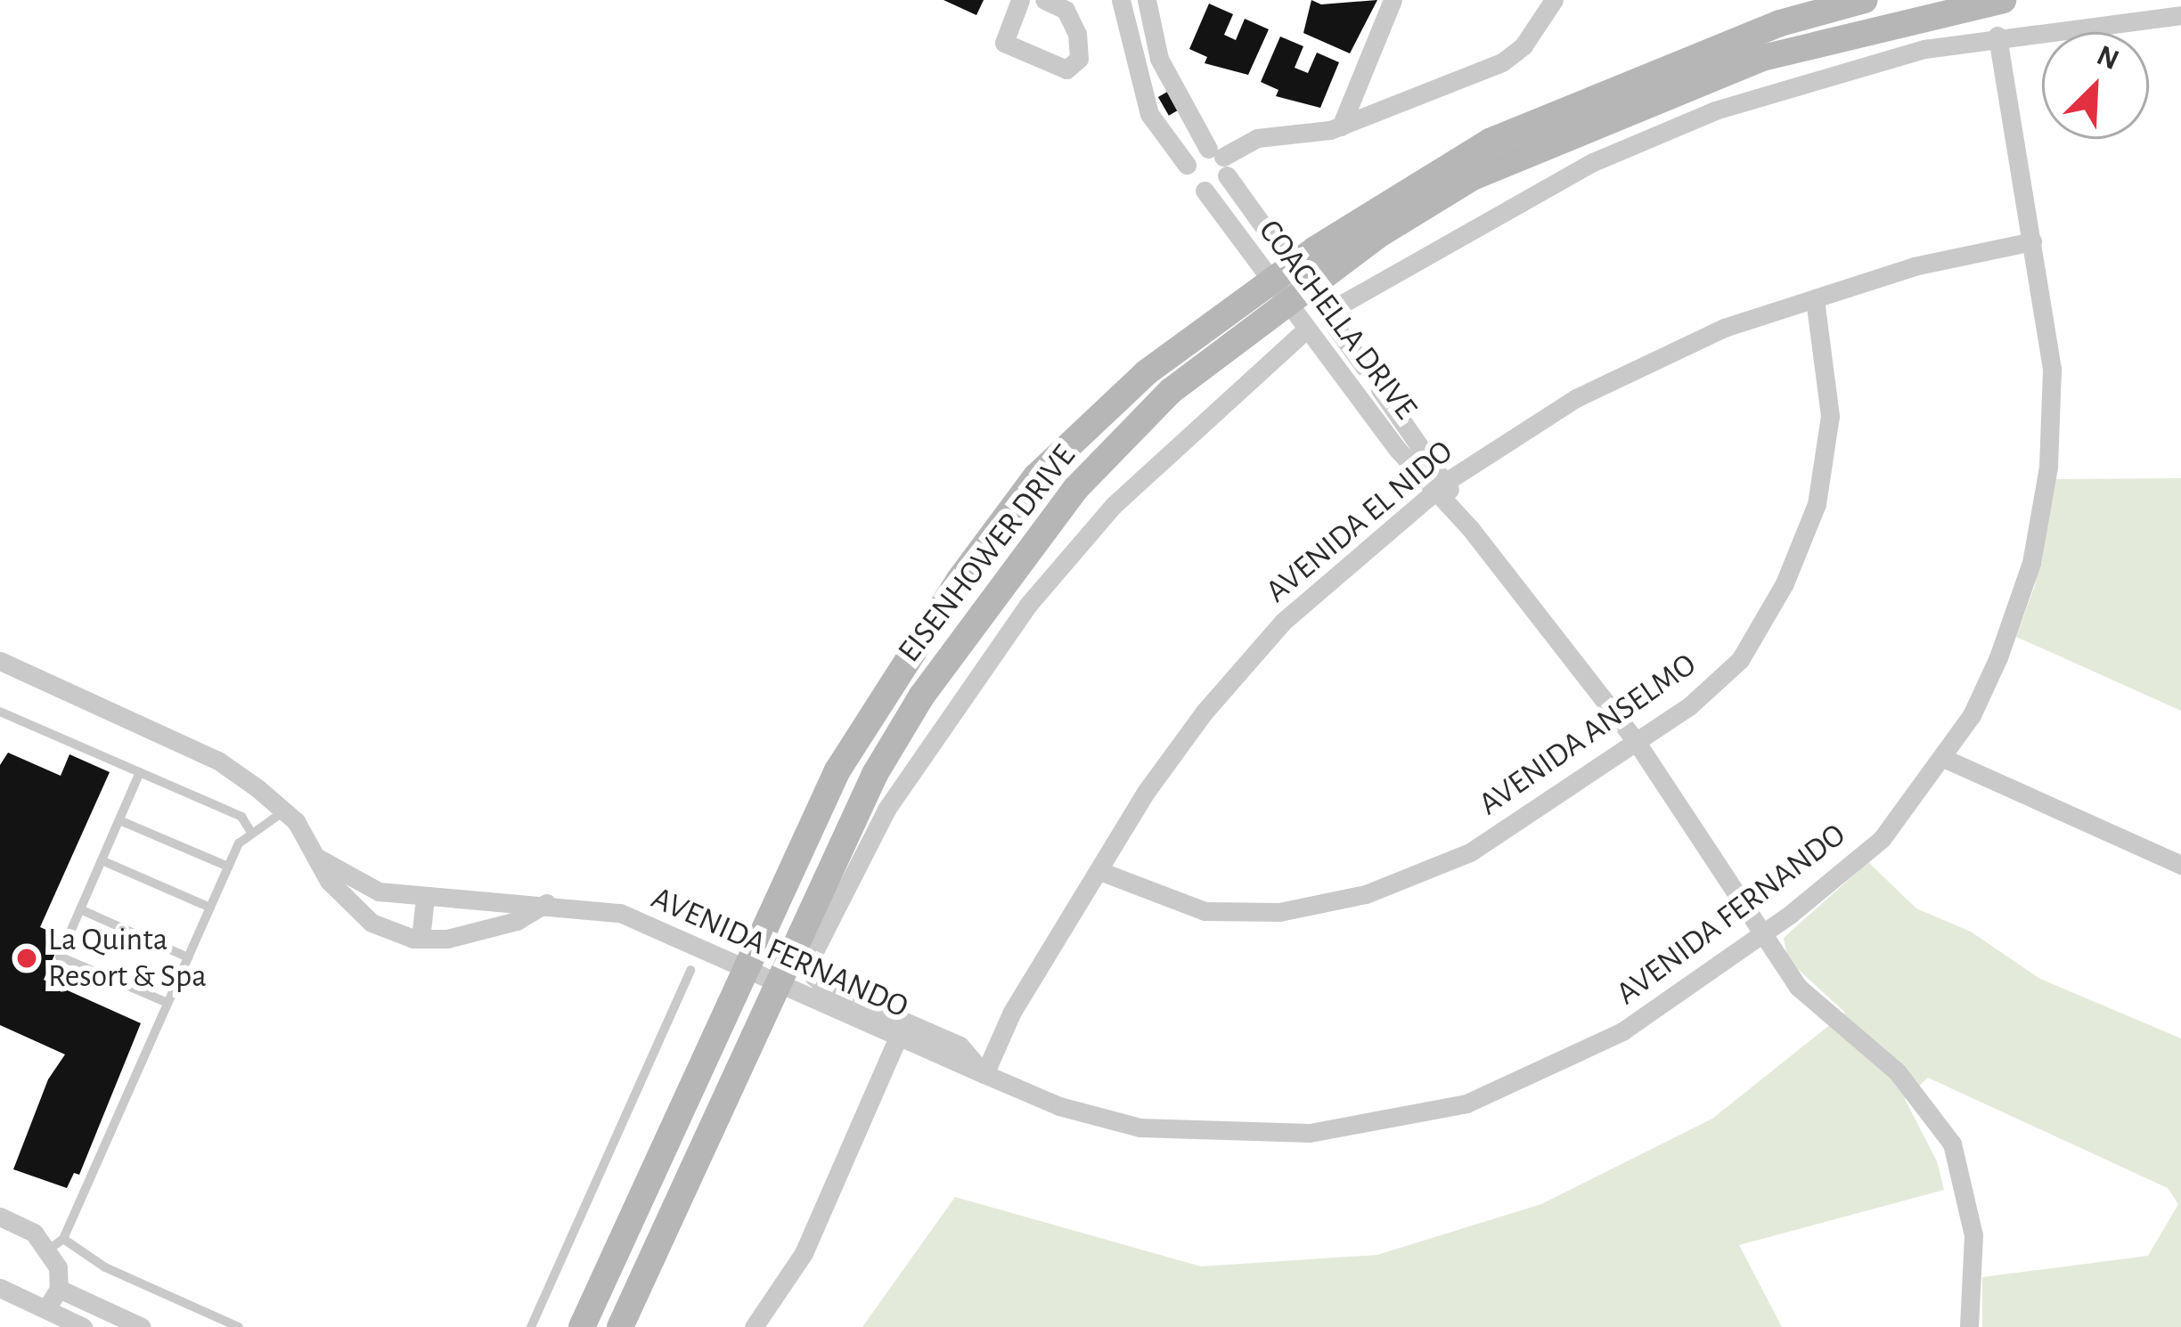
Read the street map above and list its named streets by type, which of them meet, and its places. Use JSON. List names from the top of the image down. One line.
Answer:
{"streets":{"main road":["EISENHOWER DRIVE"],"street":["COACHELLA DRIVE","AVENIDA EL NIDO","AVENIDA ANSELMO","AVENIDA FERNANDO"]},"crossings":[["COACHELLA DRIVE","AVENIDA EL NIDO"],["COACHELLA DRIVE","EISENHOWER DRIVE"],["COACHELLA DRIVE","AVENIDA ANSELMO"],["COACHELLA DRIVE","AVENIDA FERNANDO"],["AVENIDA EL NIDO","AVENIDA ANSELMO"],["AVENIDA EL NIDO","AVENIDA FERNANDO"],["EISENHOWER DRIVE","AVENIDA FERNANDO"]],"places":["La Quinta Resort & Spa"],"north":"top right"}
